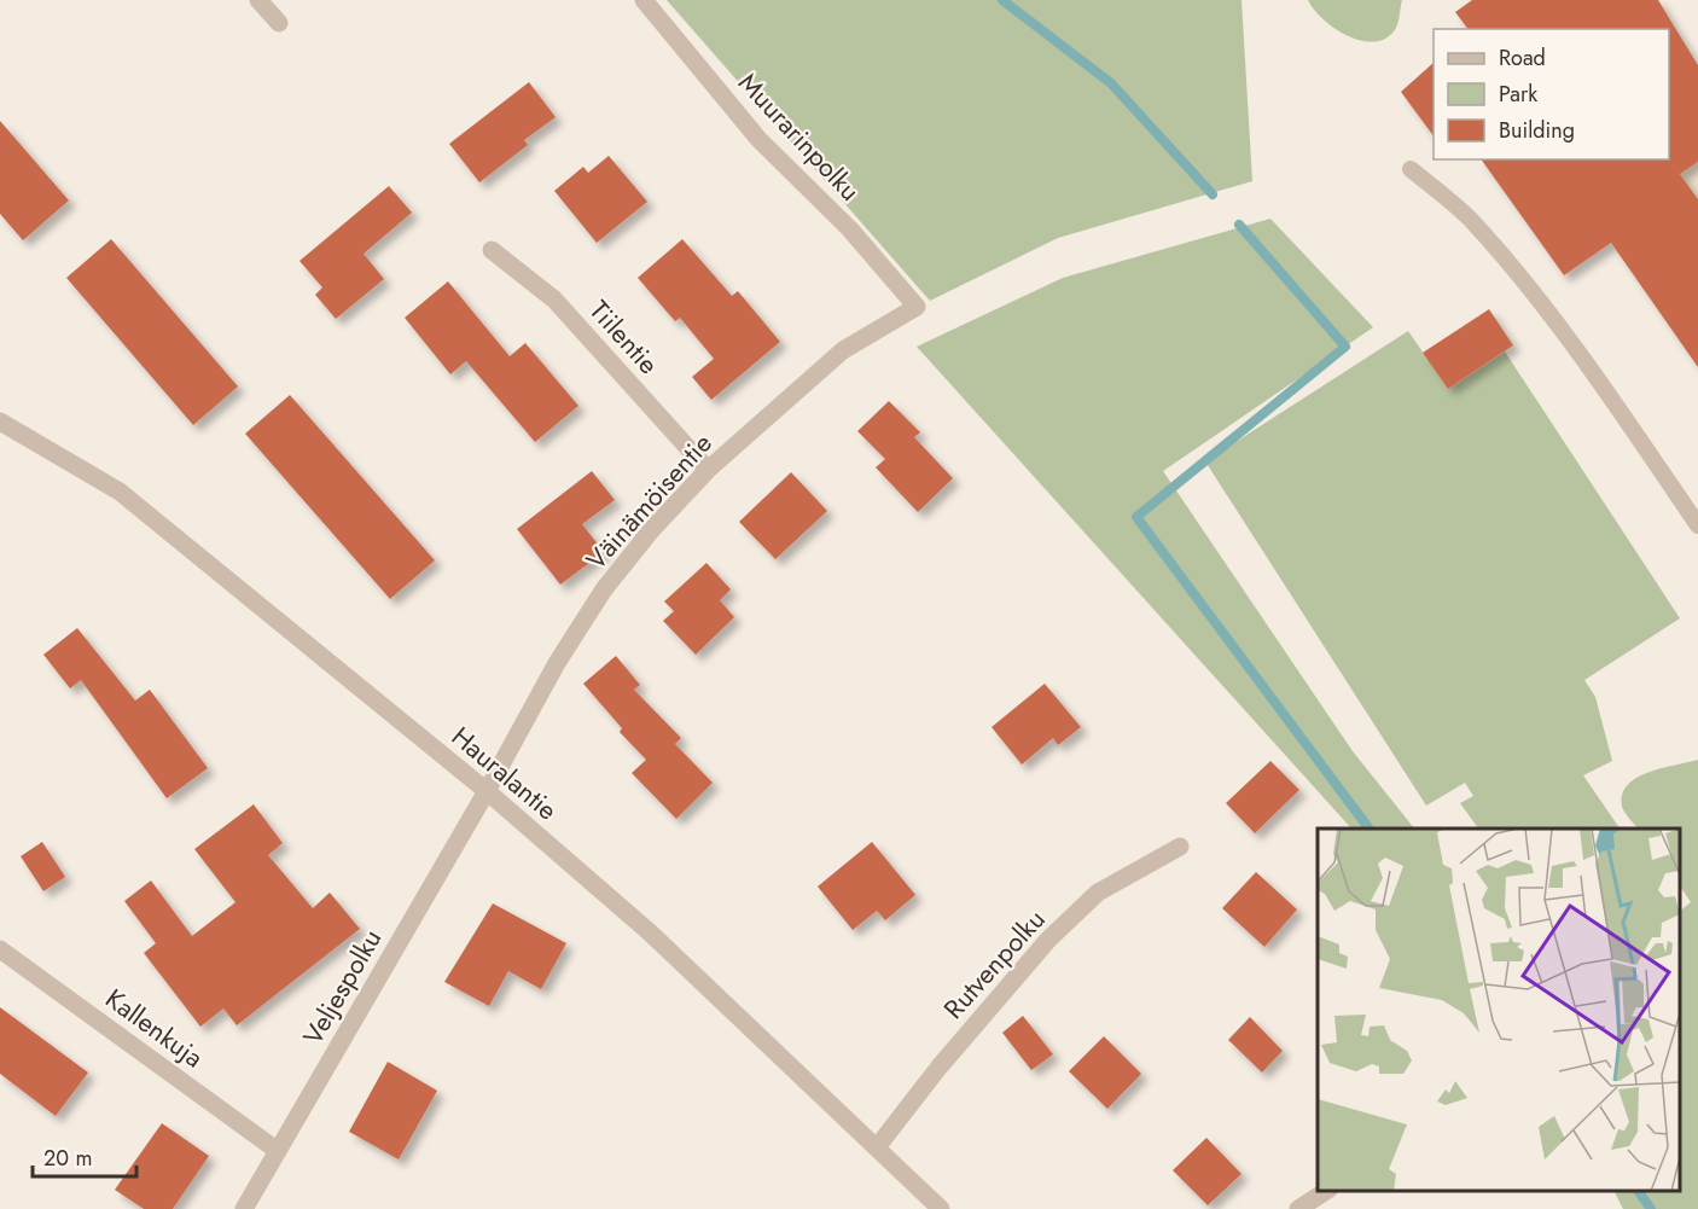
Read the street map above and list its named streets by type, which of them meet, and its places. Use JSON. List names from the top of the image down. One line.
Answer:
{"streets":{"street":["Muurarinpolku","Tiilentie","Väinämöisentie","Hauralantie","Rutvenpolku","Veljespolku","Kallenkuja"]},"crossings":[["Muurarinpolku","Väinämöisentie"],["Tiilentie","Väinämöisentie"],["Väinämöisentie","Hauralantie"],["Väinämöisentie","Veljespolku"],["Hauralantie","Rutvenpolku"],["Hauralantie","Veljespolku"],["Veljespolku","Kallenkuja"]],"legend":["Road","Park","Building"],"scale_bar":"20 m"}
